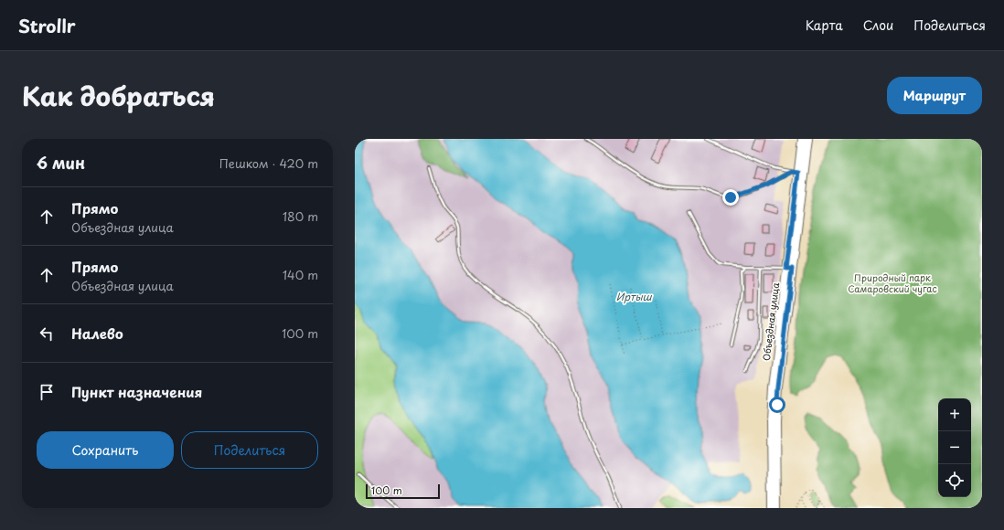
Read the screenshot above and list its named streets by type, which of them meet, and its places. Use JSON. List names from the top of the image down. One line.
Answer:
{"streets":{"main road":["Объездная улица"]},"water":["Иртыш"],"parks":["Природный парк Самаровский чугас"],"scale_bar":"100 m","page":{"header":"Strollr","nav":["Карта","Слои","Поделиться"],"title":"Как добраться","buttons":["Маршрут",["Сохранить","Поделиться"]],"heading":["6 мин","Пешком · 420 m"],"list":[["Прямо","Объездная улица","180 m"],["Прямо","Объездная улица","140 m"],["Налево","100 m"],"Пункт назначения"],"map_buttons":["+","−"],"scale":"100 m"}}
